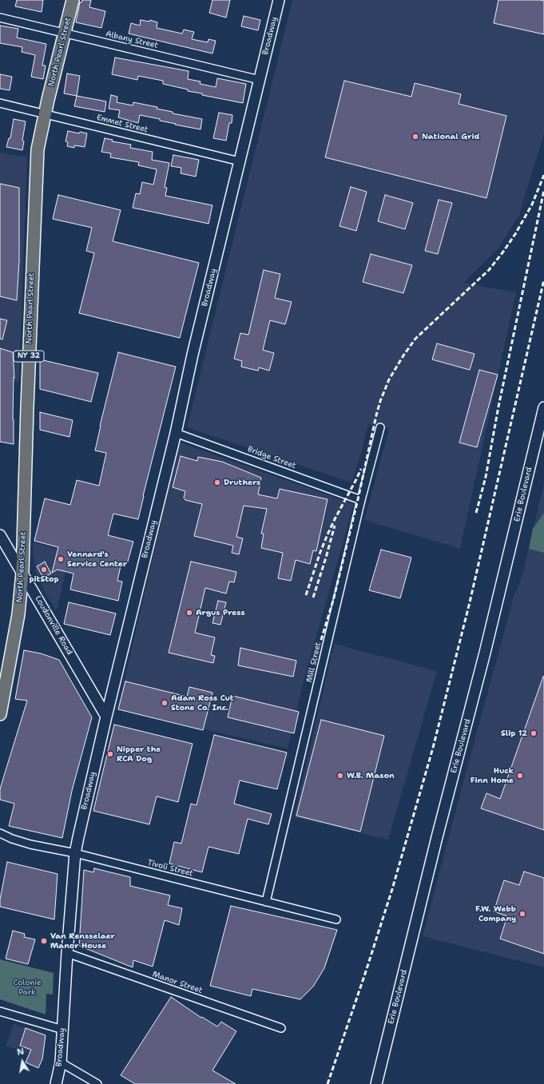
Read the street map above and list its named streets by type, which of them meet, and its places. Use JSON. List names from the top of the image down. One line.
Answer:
{"streets":{"main road":["North Pearl Street","NY 32"],"street":["Broadway","Albany Street","Emmet Street","Bridge Street","Erie Boulevard","Loudonville Road","Mill Street","Tivoli Street","Manor Street"]},"crossings":[["Broadway","Albany Street"],["Broadway","Emmet Street"],["Broadway","Bridge Street"],["Broadway","Loudonville Road"],["Broadway","Tivoli Street"],["Broadway","Manor Street"],["Albany Street","North Pearl Street"],["North Pearl Street","Emmet Street"],["North Pearl Street","Loudonville Road"],["Bridge Street","Mill Street"],["Mill Street","Tivoli Street"]],"parks":["Colonie Park"],"places":["National Grid","Druthers","Vennard's Service Center","pitStop","Argus Press","Adam Ross Cut Stone Co. Inc.","Slip 12","Nipper the RCA Dog","W.B. Mason","Huck Finn Home","F.W. Webb Company","Van Rensselaer Manor House"],"north":"top"}
